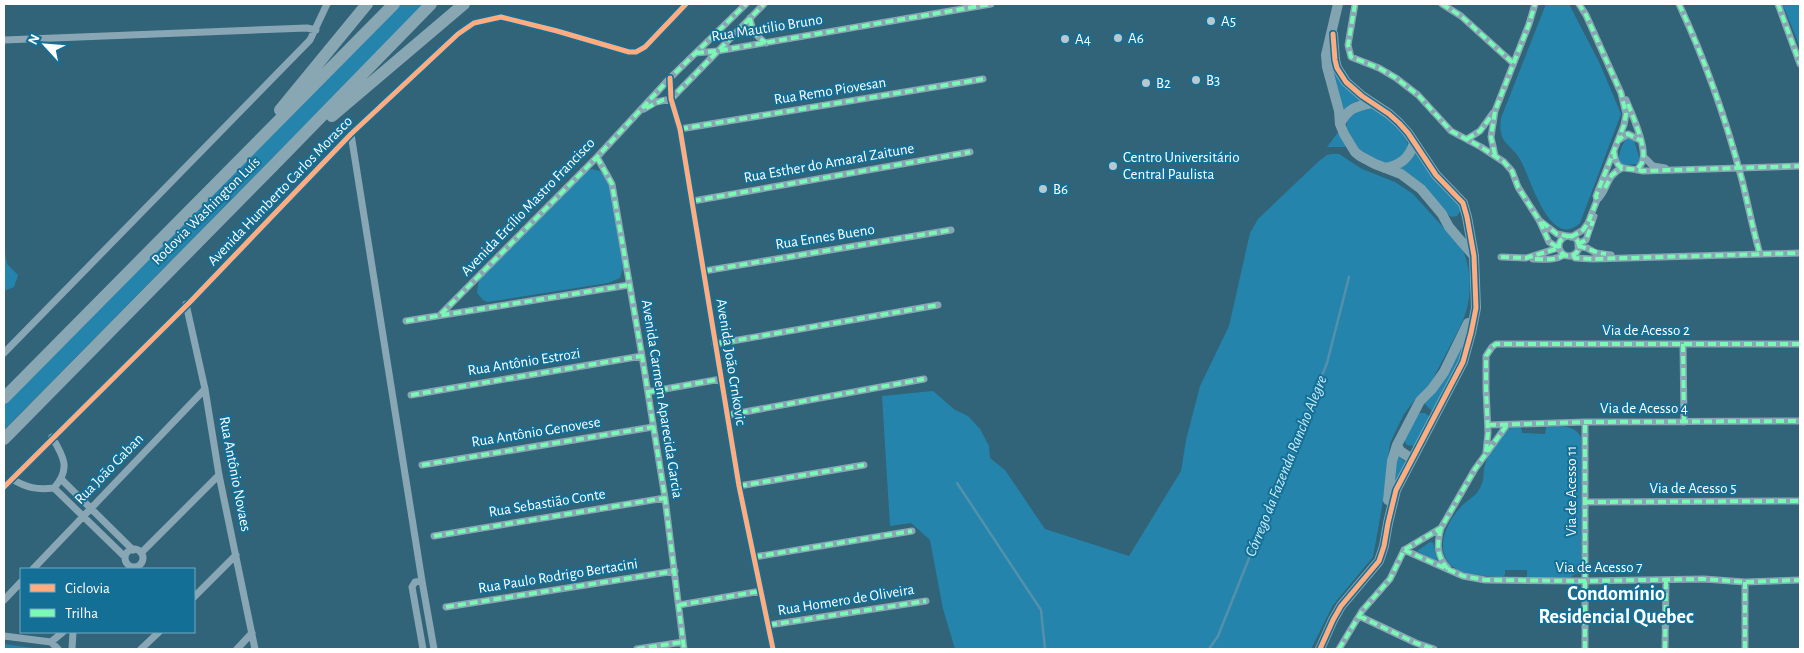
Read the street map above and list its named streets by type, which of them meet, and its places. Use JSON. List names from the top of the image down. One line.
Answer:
{"streets":{"highway":["Rodovia Washington Luís"],"street":["Rua Mautilio Bruno","Rua Remo Piovesan","Rua Esther do Amaral Zaitune","Avenida Humberto Carlos Morasco","Avenida Ercílio Mastro Francisco","Rua Ennes Bueno","Via de Acesso 2","Rua Antônio Estrozi","Avenida João Crnkovic","Avenida Carmem Aparecida Garcia","Via de Acesso 4","Rua Antônio Genovese","Rua João Gaban","Rua Antônio Novaes","Via de Acesso 5","Via de Acesso 11","Rua Sebastião Conte","Via de Acesso 7","Rua Paulo Rodrigo Bertacini","Rua Homero de Oliveira"]},"crossings":[["Rua Mautilio Bruno","Avenida Ercílio Mastro Francisco"],["Rua Remo Piovesan","Avenida João Crnkovic"],["Rua Esther do Amaral Zaitune","Avenida João Crnkovic"],["Avenida Humberto Carlos Morasco","Rua Antônio Novaes"],["Avenida Ercílio Mastro Francisco","Avenida João Crnkovic"],["Avenida Ercílio Mastro Francisco","Avenida Carmem Aparecida Garcia"],["Rua Ennes Bueno","Avenida João Crnkovic"],["Via de Acesso 2","Via de Acesso 4"],["Rua Antônio Estrozi","Avenida Carmem Aparecida Garcia"],["Avenida João Crnkovic","Rua Homero de Oliveira"],["Avenida Carmem Aparecida Garcia","Rua Antônio Genovese"],["Avenida Carmem Aparecida Garcia","Rua Sebastião Conte"],["Avenida Carmem Aparecida Garcia","Rua Paulo Rodrigo Bertacini"],["Via de Acesso 4","Via de Acesso 11"],["Rua João Gaban","Rua Antônio Novaes"],["Via de Acesso 5","Via de Acesso 11"],["Via de Acesso 11","Via de Acesso 7"]],"districts":["Condomínio Residencial Quebec"],"water":["Córrego da Fazenda Rancho Alegre"],"places":["A5","A6","A4","B3","B2","Centro Universitário Central Paulista","B6"],"legend":["Ciclovia","Trilha"],"north":"top left"}
